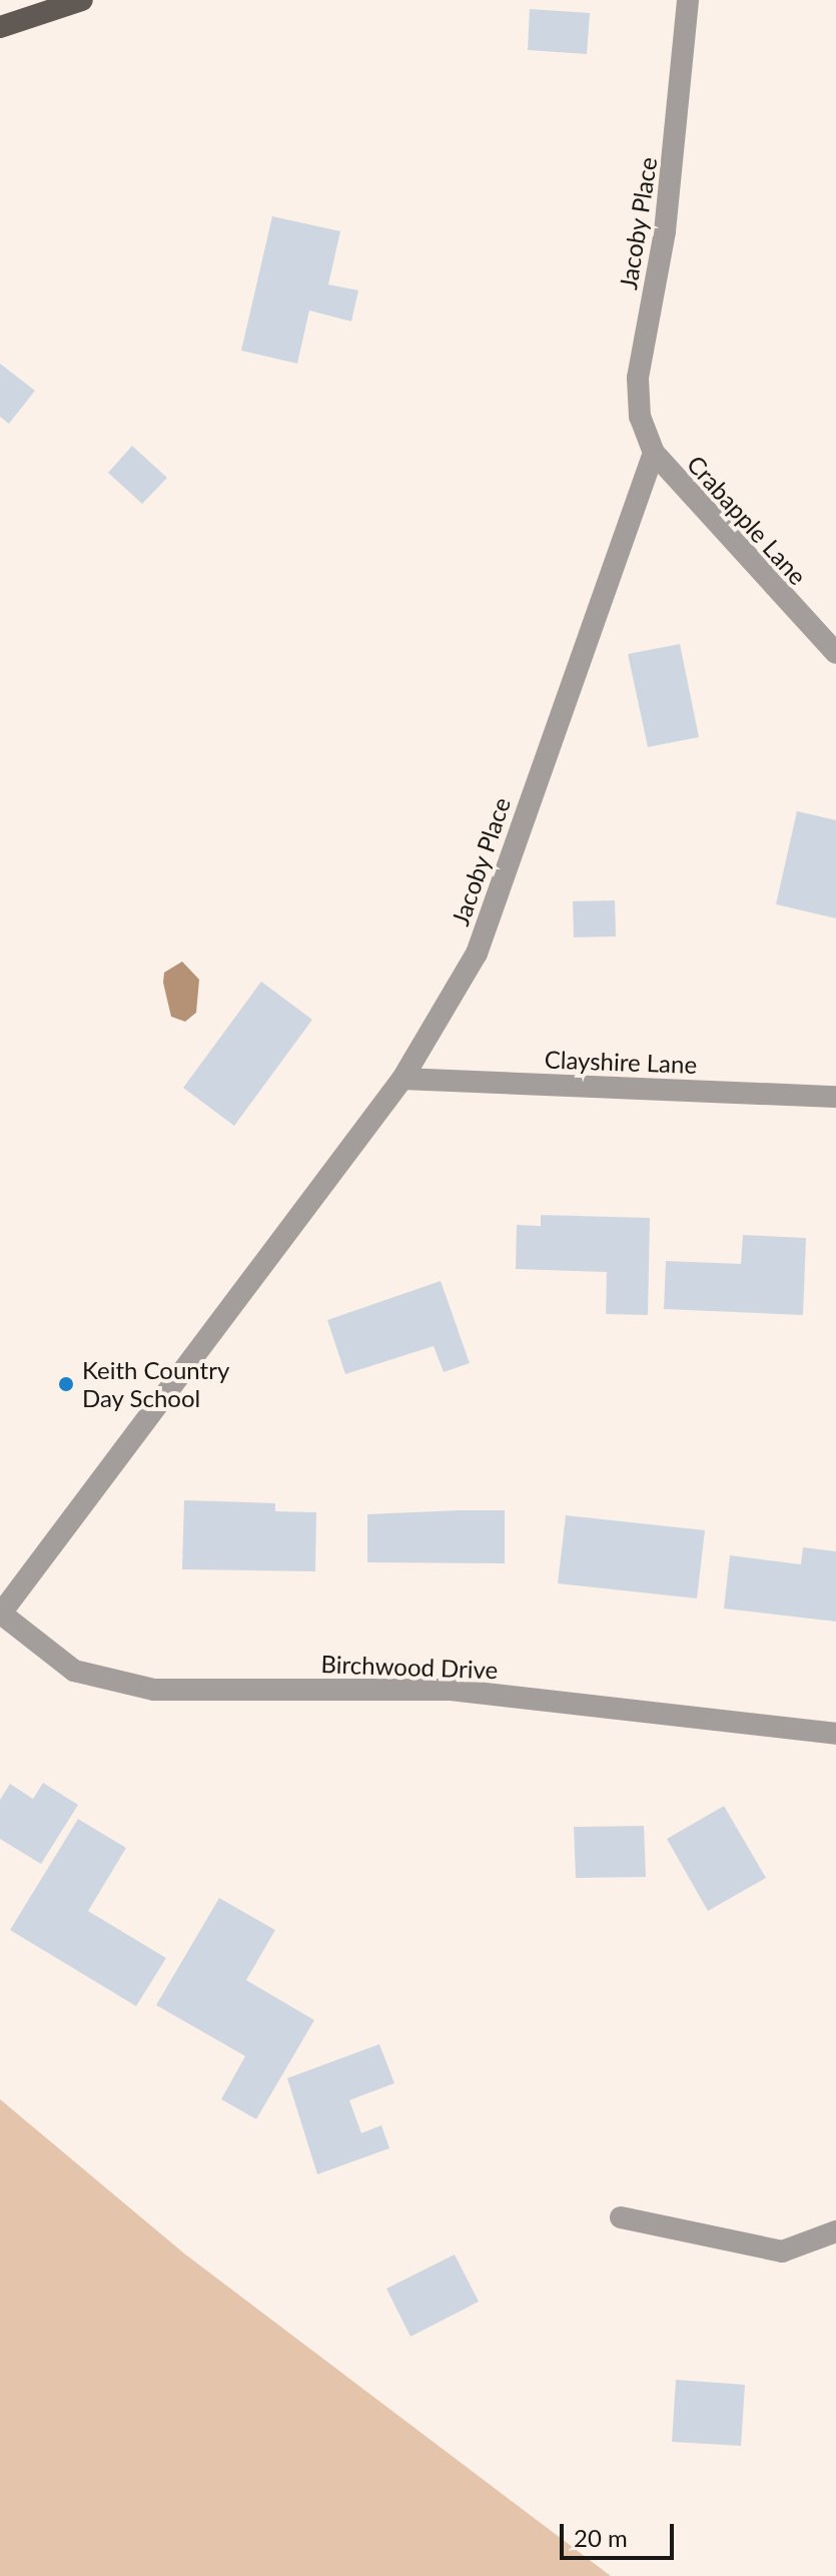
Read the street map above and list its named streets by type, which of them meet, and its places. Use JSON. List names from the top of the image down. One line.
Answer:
{"streets":{"street":["Jacoby Place","Crabapple Lane","Clayshire Lane","Birchwood Drive"]},"crossings":[["Jacoby Place","Crabapple Lane"],["Jacoby Place","Clayshire Lane"],["Jacoby Place","Birchwood Drive"]],"places":["Keith Country Day School"],"scale_bar":"20 m"}
